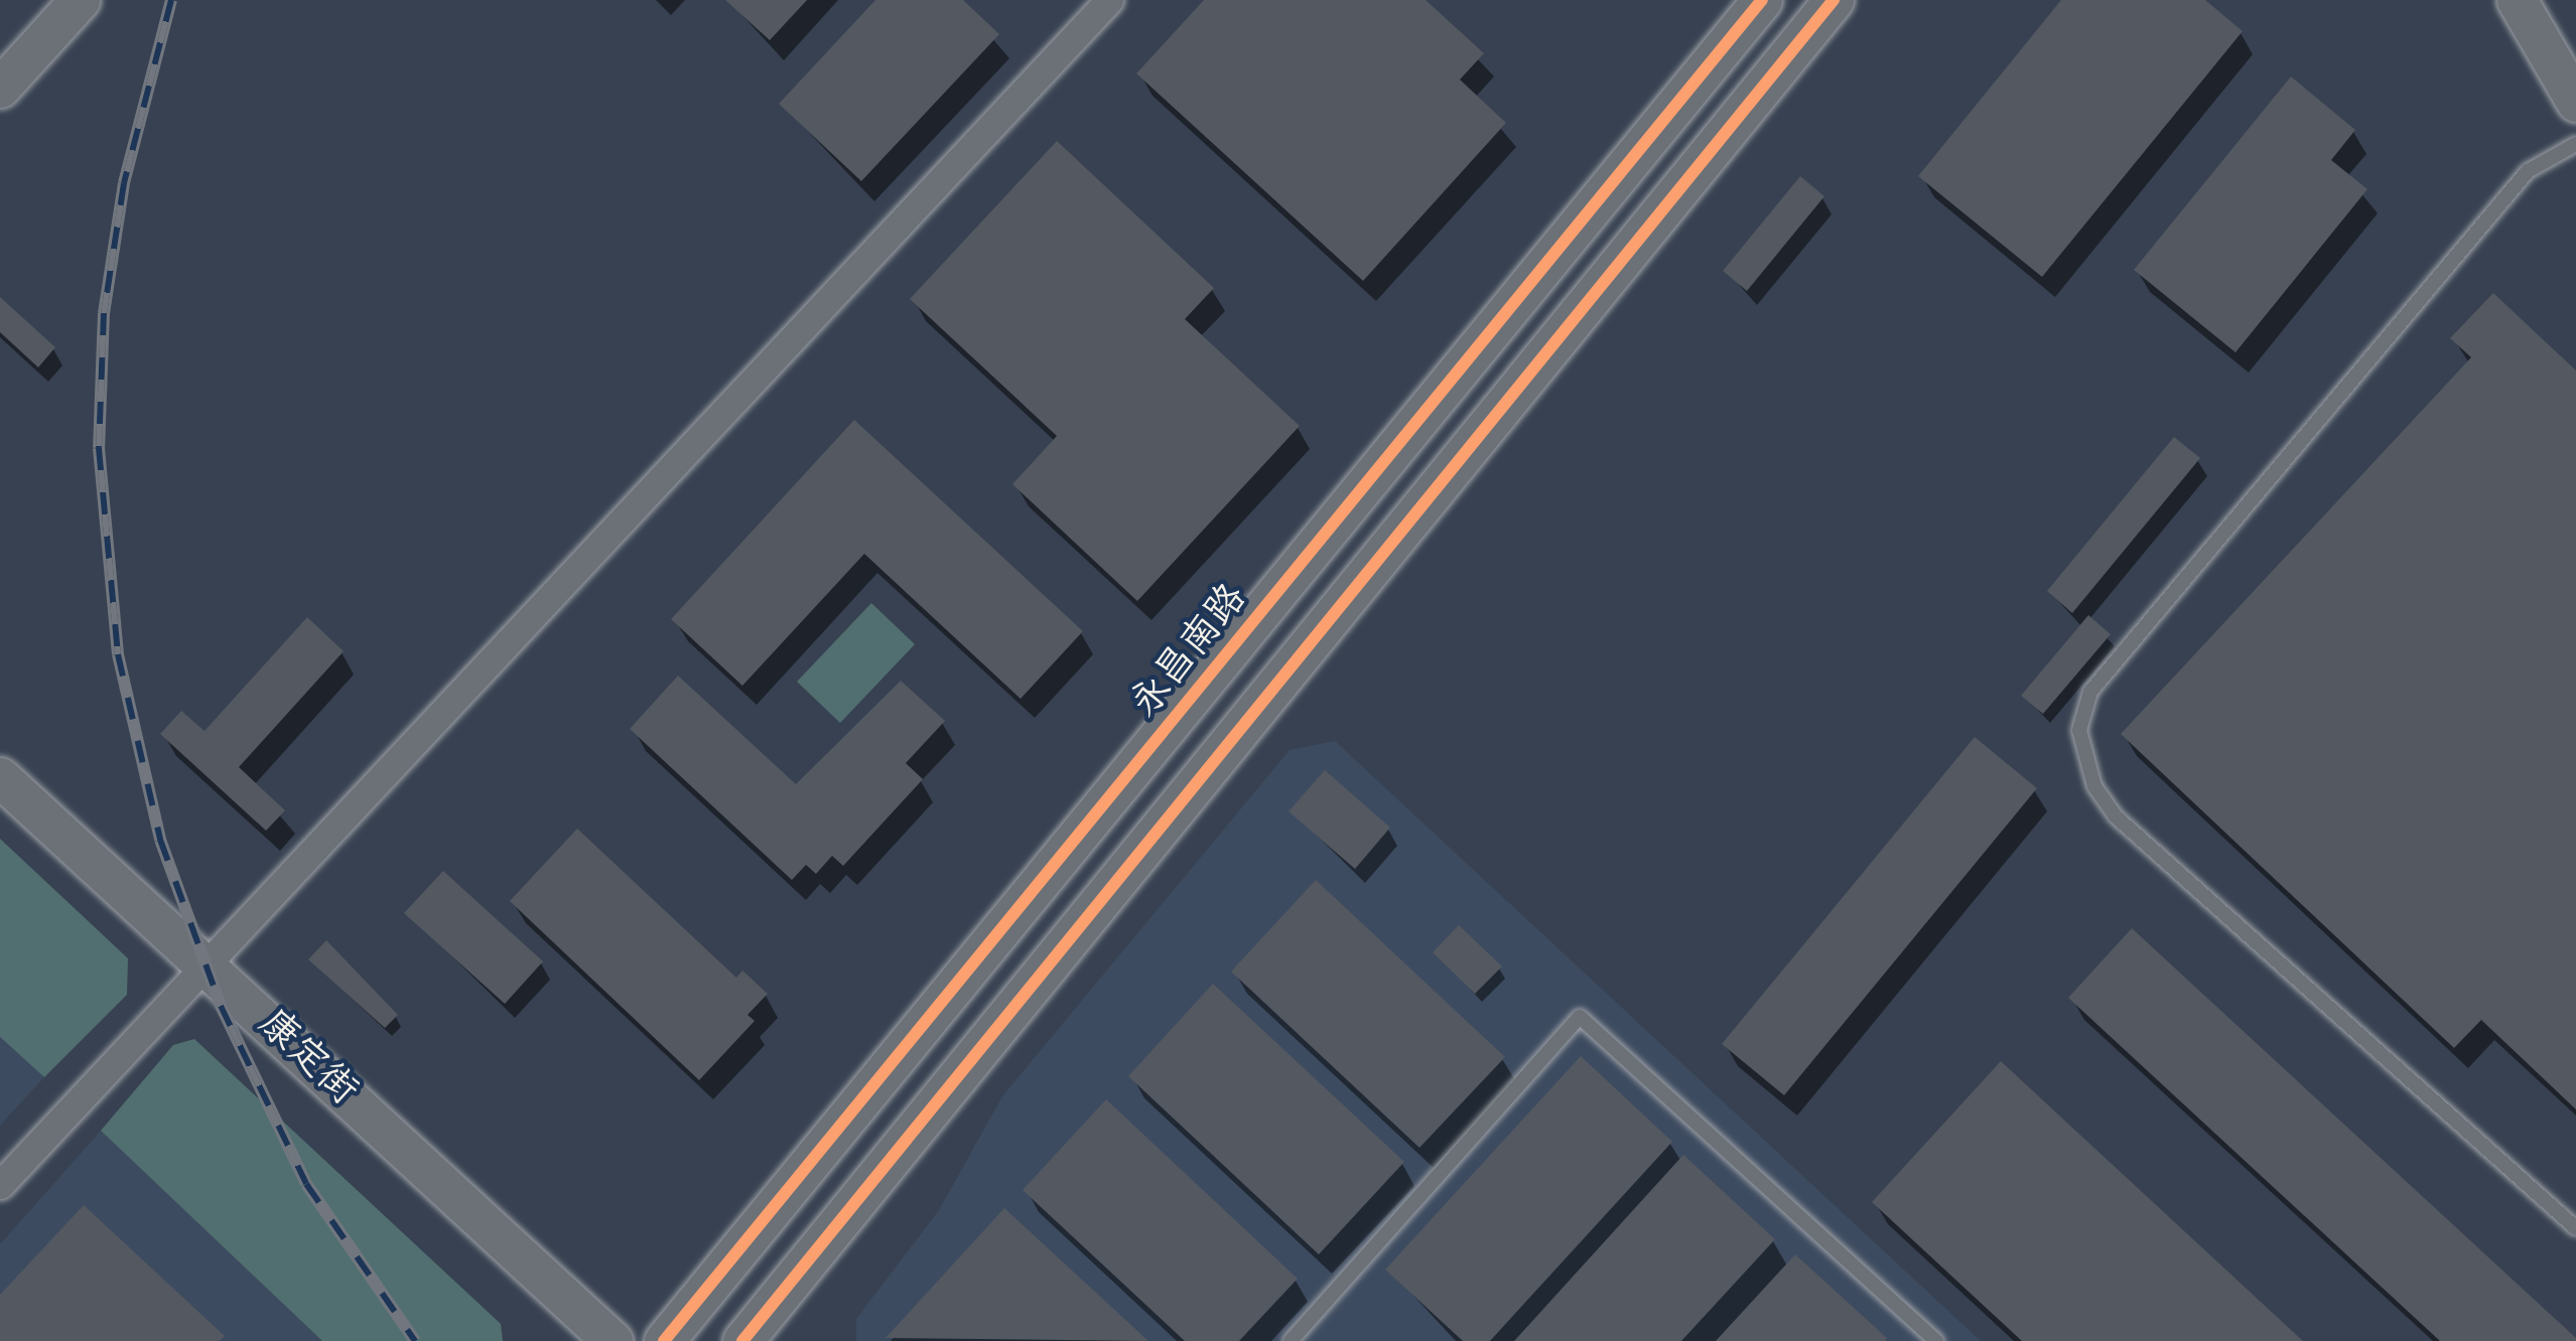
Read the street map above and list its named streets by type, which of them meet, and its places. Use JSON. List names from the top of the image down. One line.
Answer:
{"streets":{"street":["永昌南路","康定街"]}}
